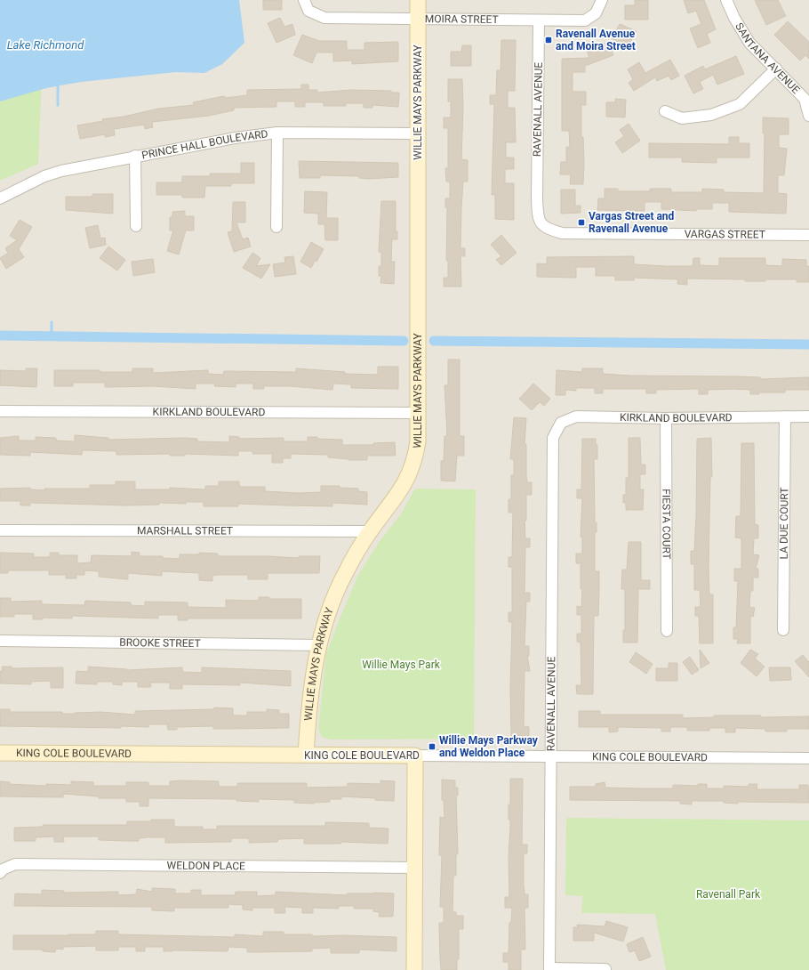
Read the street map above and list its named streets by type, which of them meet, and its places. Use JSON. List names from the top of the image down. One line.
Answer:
{"streets":{"street":["MOIRA STREET","SANTANA AVENUE","WILLIE MAYS PARKWAY","RAVENALL AVENUE","PRINCE HALL BOULEVARD","VARGAS STREET","KIRKLAND BOULEVARD","LA DUE COURT","FIESTA COURT","MARSHALL STREET","BROOKE STREET","KING COLE BOULEVARD","WELDON PLACE"]},"crossings":[["MOIRA STREET","WILLIE MAYS PARKWAY"],["MOIRA STREET","RAVENALL AVENUE"],["WILLIE MAYS PARKWAY","PRINCE HALL BOULEVARD"],["WILLIE MAYS PARKWAY","KIRKLAND BOULEVARD"],["WILLIE MAYS PARKWAY","MARSHALL STREET"],["WILLIE MAYS PARKWAY","BROOKE STREET"],["WILLIE MAYS PARKWAY","KING COLE BOULEVARD"],["RAVENALL AVENUE","VARGAS STREET"],["RAVENALL AVENUE","KIRKLAND BOULEVARD"],["RAVENALL AVENUE","KING COLE BOULEVARD"],["KIRKLAND BOULEVARD","LA DUE COURT"],["KIRKLAND BOULEVARD","FIESTA COURT"]],"water":["Lake Richmond"],"parks":["Willie Mays Park","Ravenall Park"],"places":{"transit":["Ravenall Avenue and Moira Street","Vargas Street and Ravenall Avenue","Willie Mays Parkway and Weldon Place"]}}
